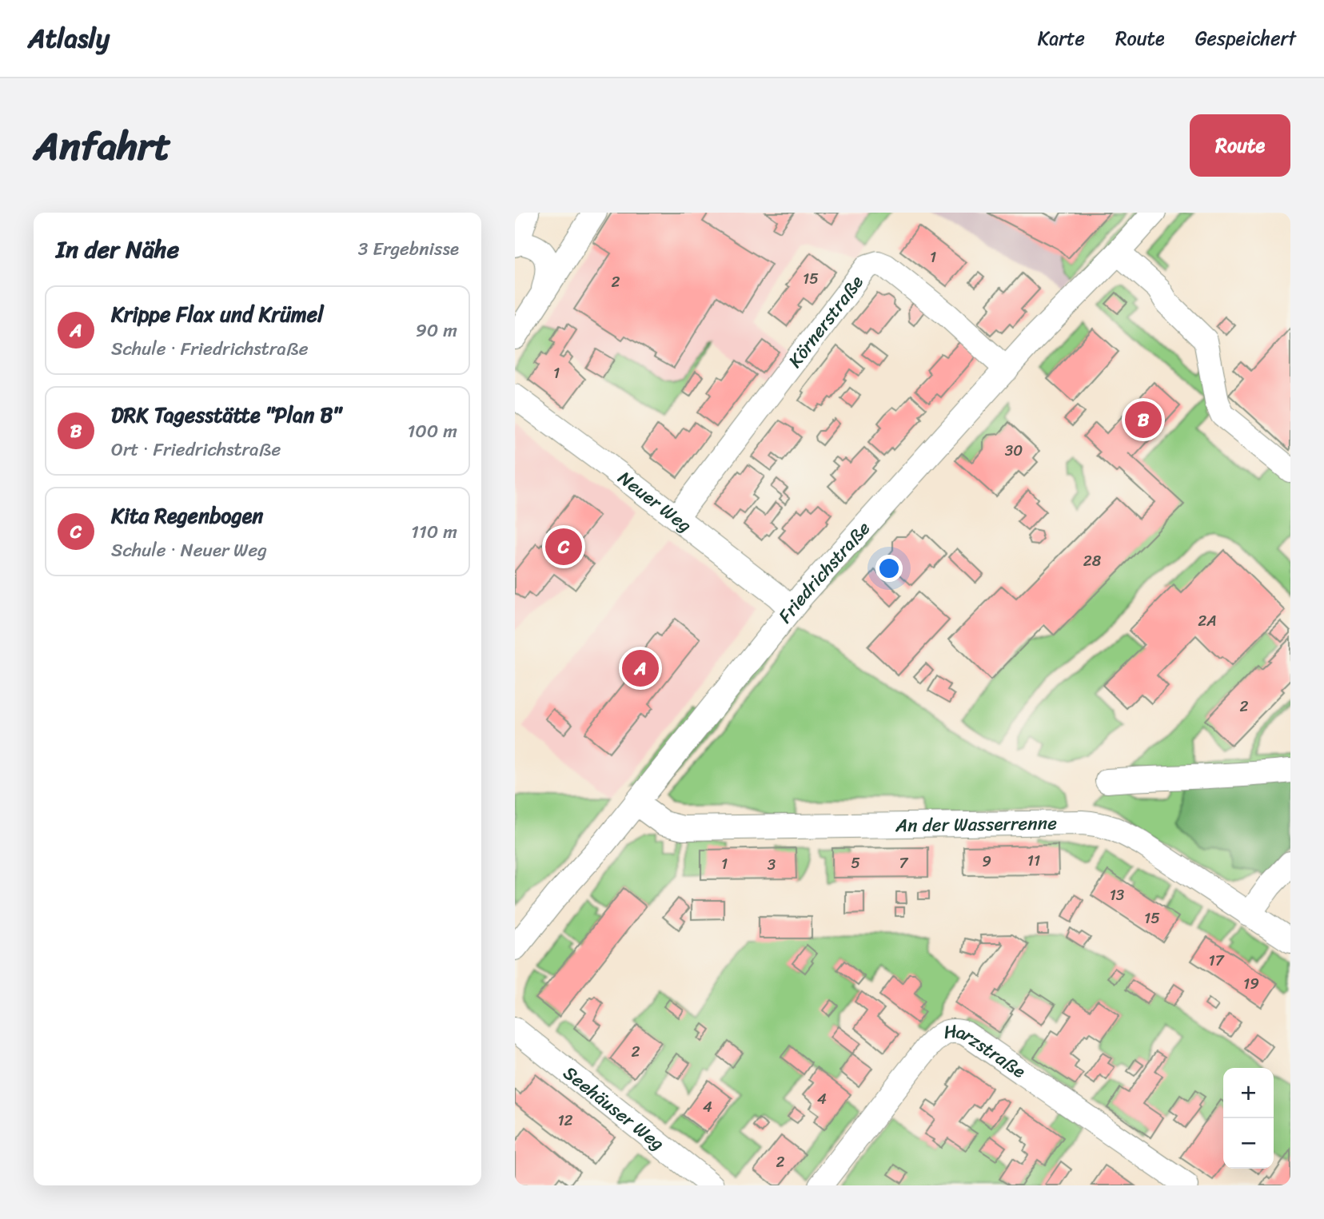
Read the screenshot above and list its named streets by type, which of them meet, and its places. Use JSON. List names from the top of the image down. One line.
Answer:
{"streets":{"street":["Körnerstraße","Neuer Weg","Friedrichstraße","An der Wasserrenne","Harzstraße","Seehäuser Weg"]},"crossings":[["Körnerstraße","Neuer Weg"],["Körnerstraße","Friedrichstraße"],["Neuer Weg","Friedrichstraße"],["Friedrichstraße","An der Wasserrenne"]],"house_numbers":["1","15","2","1","30","28","2A","2","11","9","5","7","1","3","13","15","17","19","2","4","4","12","2"],"page":{"header":"Atlasly","nav":["Karte","Route","Gespeichert"],"title":"Anfahrt","buttons":"Route","heading":["In der Nähe","3 Ergebnisse"],"list":[{"mark":"A","name":"Krippe Flax und Krümel","note":"Schule · Friedrichstraße","value":"90 m"},{"mark":"B","name":"DRK Tagesstätte \"Plan B\"","note":"Ort · Friedrichstraße","value":"100 m"},{"mark":"C","name":"Kita Regenbogen","note":"Schule · Neuer Weg","value":"110 m"}],"pins":["B","C","A"],"map_buttons":["+","−"]}}
